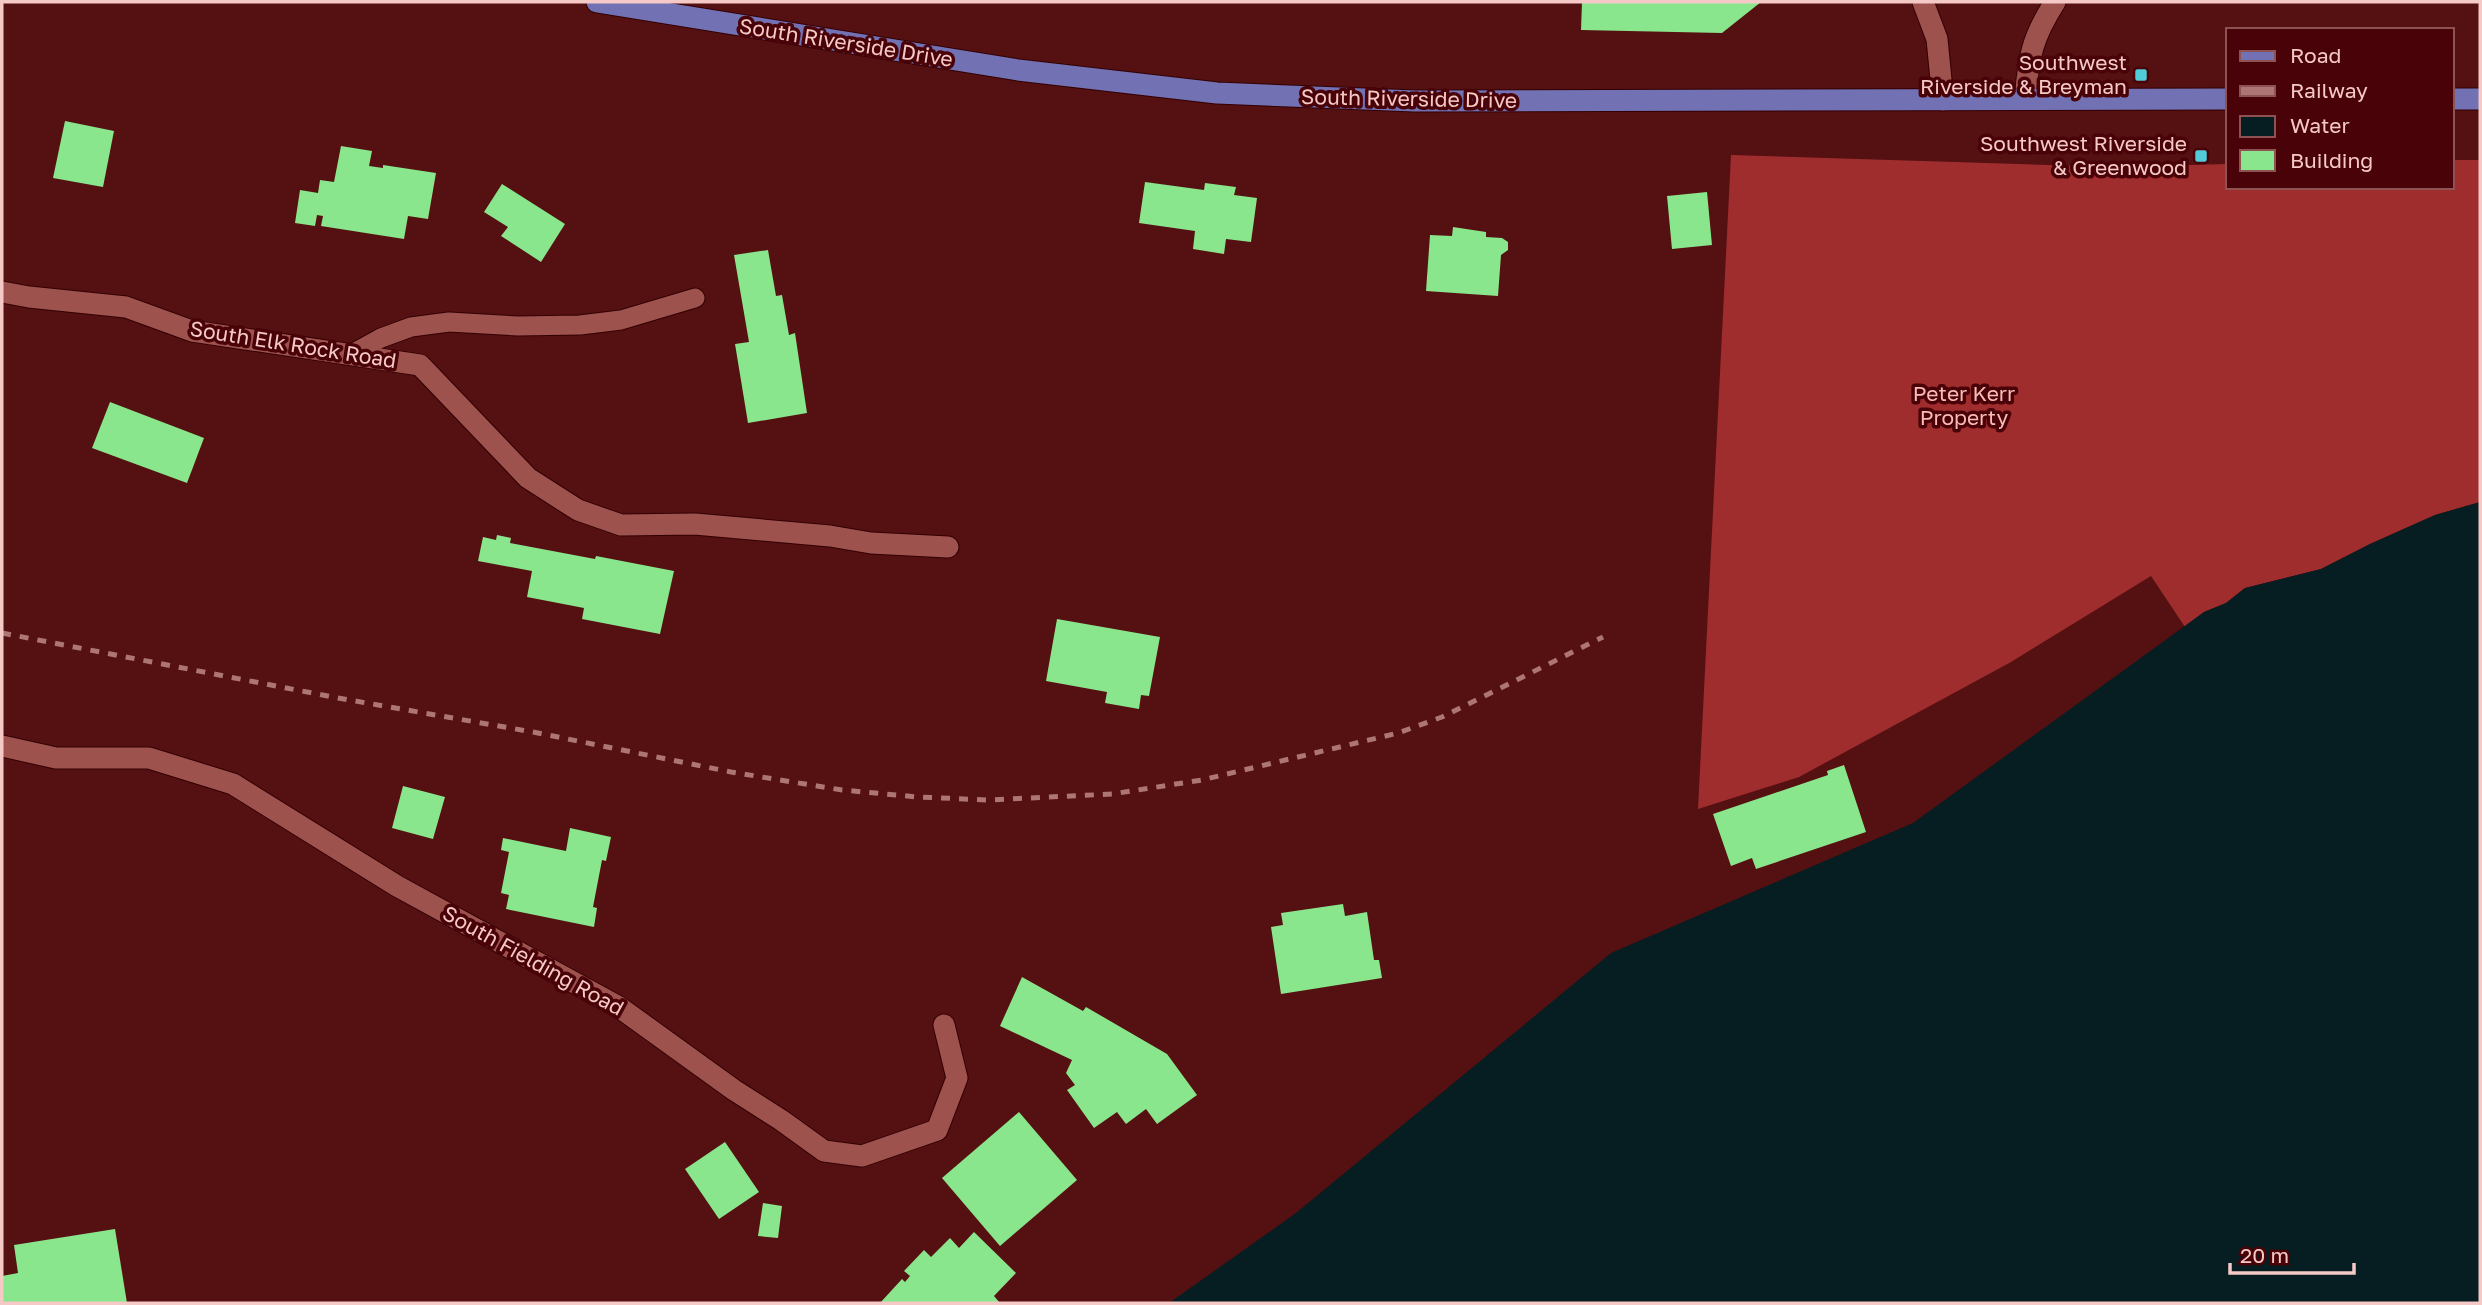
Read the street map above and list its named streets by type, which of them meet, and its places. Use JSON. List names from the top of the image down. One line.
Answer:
{"streets":{"main road":["South Riverside Drive"],"street":["South Elk Rock Road","South Fielding Road"]},"parks":["Peter Kerr Property"],"places":{"transit":["Southwest Riverside & Breyman","Southwest Riverside & Greenwood"]},"legend":["Road","Railway","Water","Building"],"scale_bar":"20 m"}
